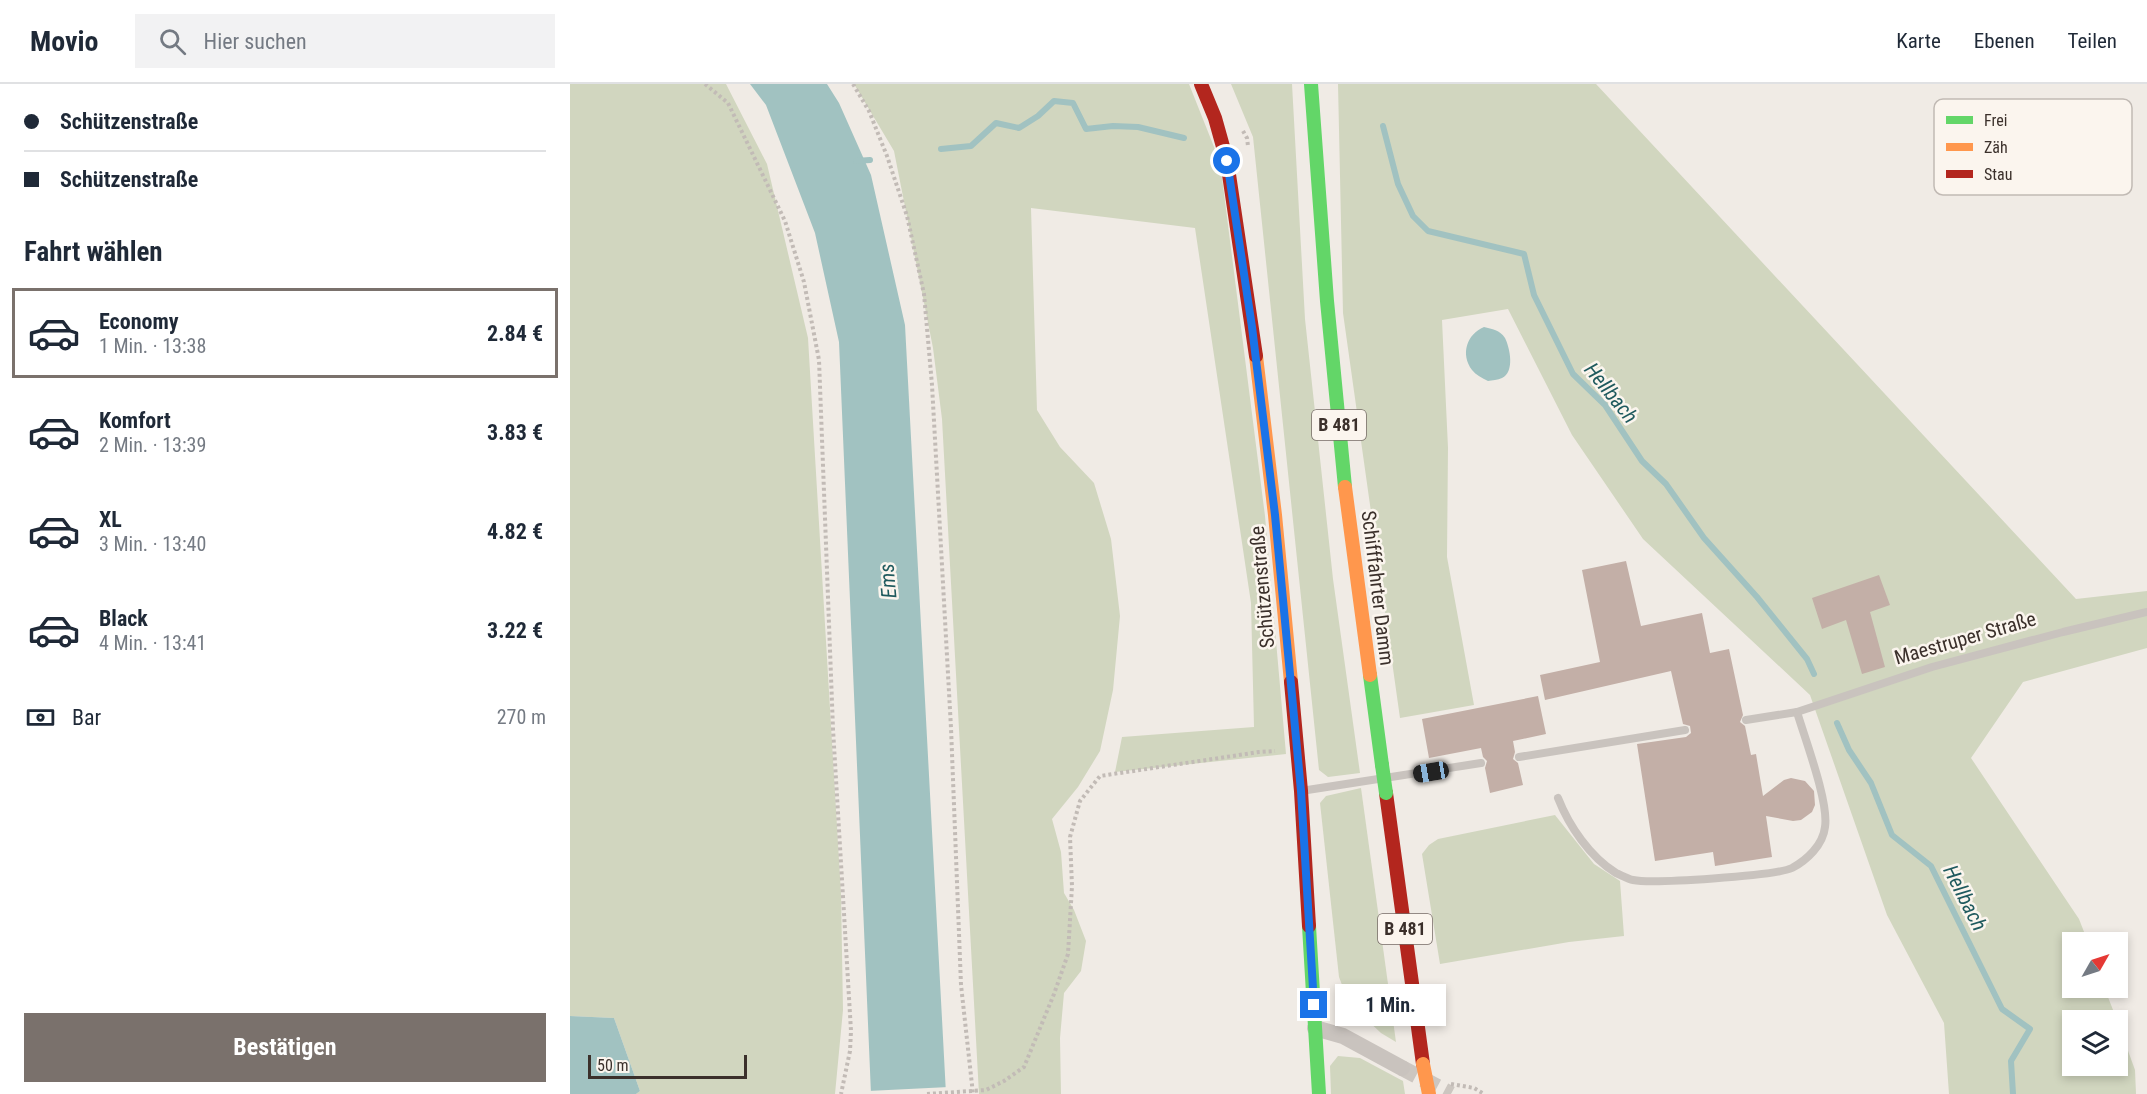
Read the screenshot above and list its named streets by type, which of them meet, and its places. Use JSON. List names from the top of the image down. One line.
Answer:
{"streets":{"street":["B 481","Schützenstraße","Schifffahrter Damm"],"lane":["Maestruper Straße"]},"water":["Hellbach","Ems"],"legend":["Frei","Zäh","Stau"],"scale_bar":"50 m","north":"top right","page":{"header":"Movio","search":"Hier suchen","nav":["Karte","Ebenen","Teilen"],"banner":["Schützenstraße","Schützenstraße"],"heading":"Fahrt wählen","list":[{"name":"Economy","note":"1 Min. · 13:38","value":"2.84 €"},{"name":"Komfort","note":"2 Min. · 13:39","value":"3.83 €"},{"name":"XL","note":"3 Min. · 13:40","value":"4.82 €"},{"name":"Black","note":"4 Min. · 13:41","value":"3.22 €"}],"pay":["Bar","270 m"],"bubble":"1 Min.","buttons":"Bestätigen","scale":"50 m"}}
